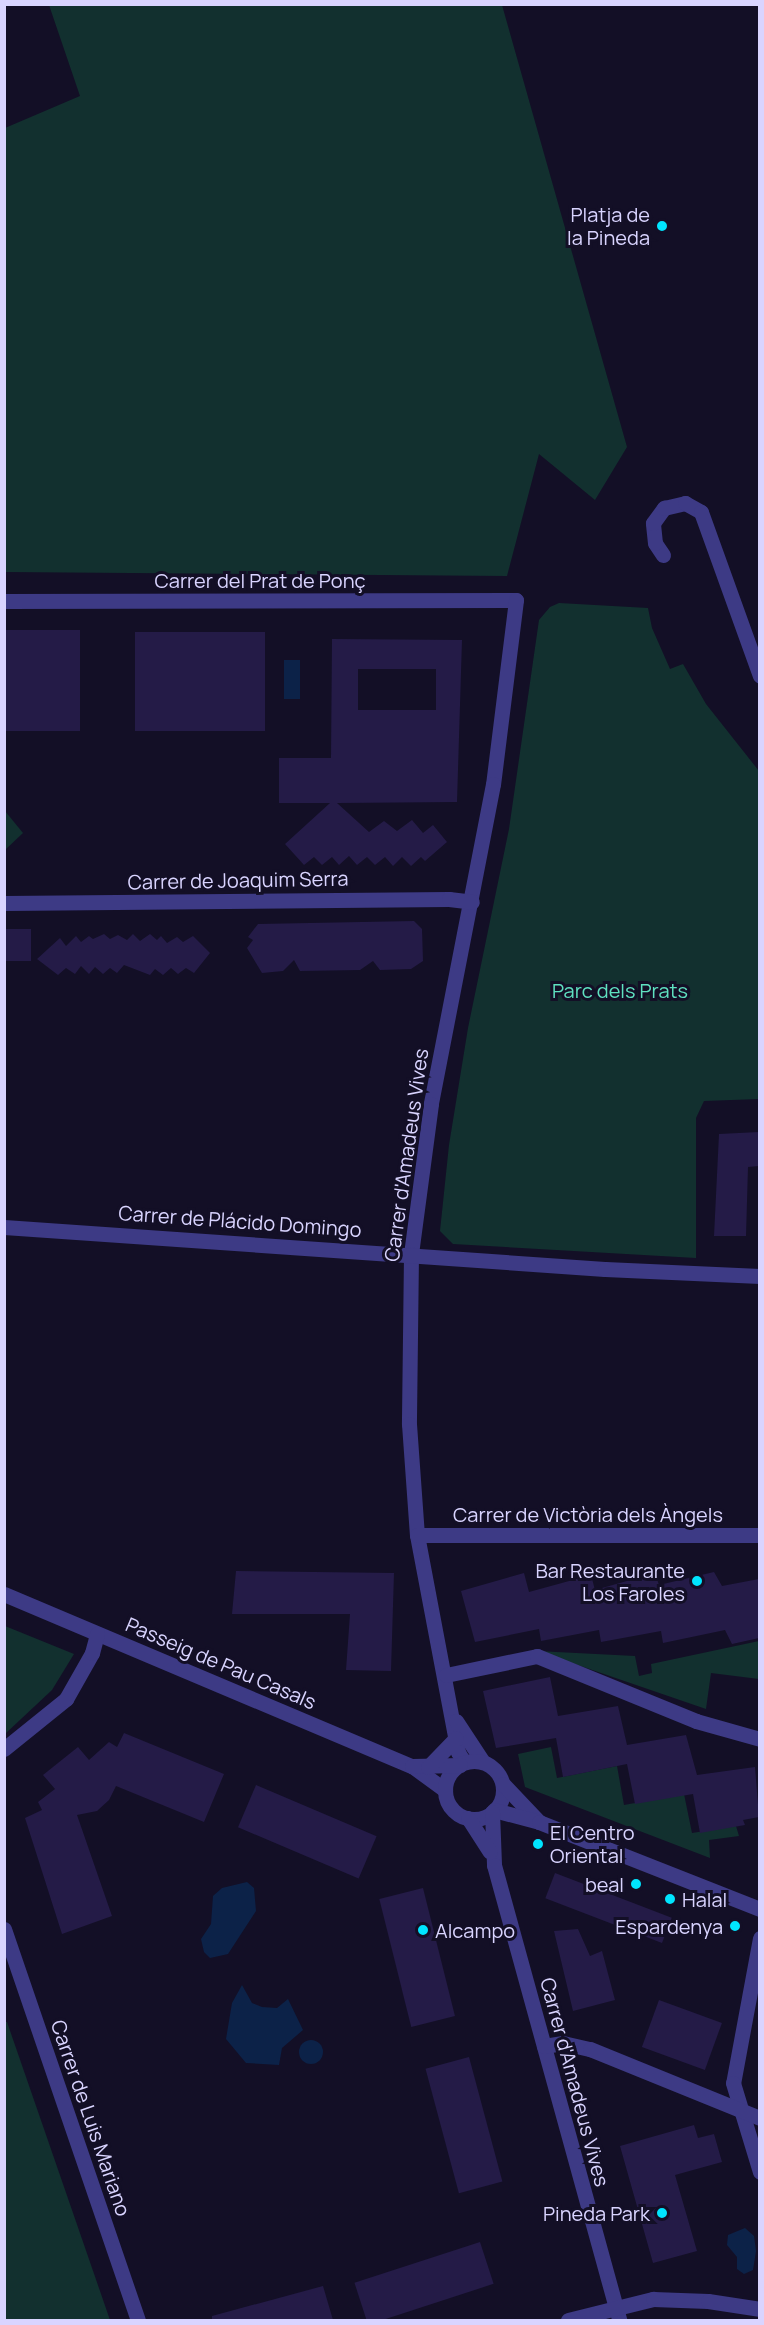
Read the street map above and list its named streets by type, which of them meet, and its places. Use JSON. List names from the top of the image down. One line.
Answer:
{"streets":{"street":["Carrer del Prat de Ponç","Carrer de Joaquim Serra","Carrer d'Amadeus Vives","Carrer de Plácido Domingo","Carrer de Victòria dels Àngels","Passeig de Pau Casals","Carrer de Luis Mariano"]},"crossings":[["Carrer del Prat de Ponç","Carrer d'Amadeus Vives"],["Carrer de Joaquim Serra","Carrer d'Amadeus Vives"],["Carrer d'Amadeus Vives","Carrer de Plácido Domingo"],["Carrer d'Amadeus Vives","Carrer de Victòria dels Àngels"],["Carrer d'Amadeus Vives","Passeig de Pau Casals"]],"parks":["Parc dels Prats"],"places":["Platja de la Pineda","Bar Restaurante Los Faroles","El Centro Oriental","beal","Halal","Espardenya","Alcampo","Pineda Park"]}
